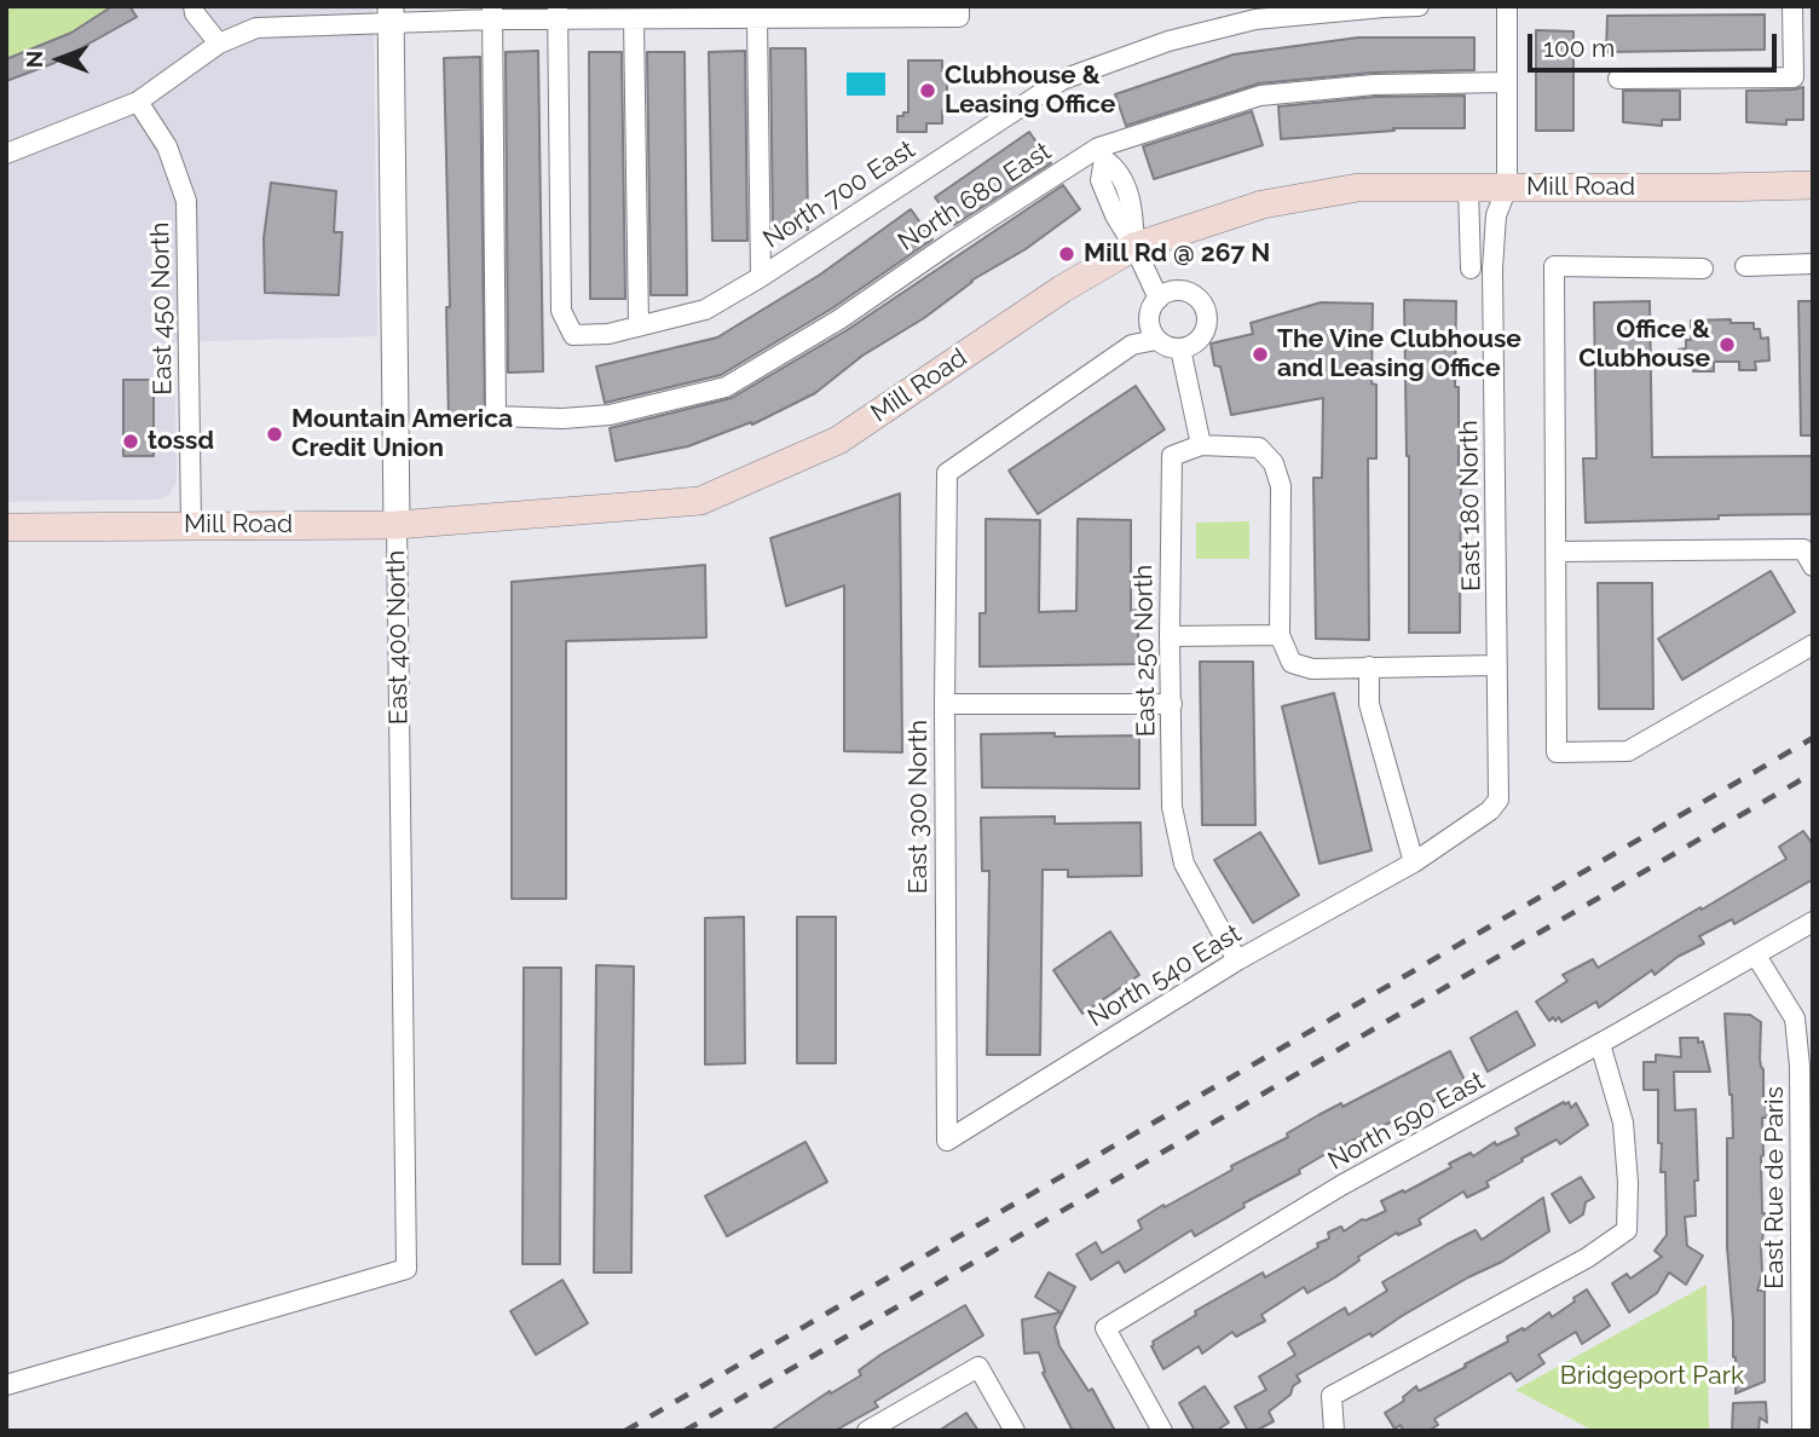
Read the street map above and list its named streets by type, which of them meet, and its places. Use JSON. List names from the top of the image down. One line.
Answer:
{"streets":{"main road":["Mill Road"],"street":["North 700 East","North 680 East","East 450 North","East 180 North","East 400 North","East 250 North","East 300 North","North 540 East","North 590 East","East Rue de Paris"]},"crossings":[["Mill Road","East 450 North"],["Mill Road","East 180 North"],["Mill Road","East 400 North"],["North 680 East","East 180 North"],["East 180 North","North 540 East"],["East 250 North","North 540 East"],["East 300 North","North 540 East"],["North 590 East","East Rue de Paris"]],"parks":["Bridgeport Park"],"places":["Clubhouse & Leasing Office","Mill Rd @ 267 N","Office & Clubhouse","The Vine Clubhouse and Leasing Office","Mountain America Credit Union","tossd"],"scale_bar":"100 m","north":"left"}
